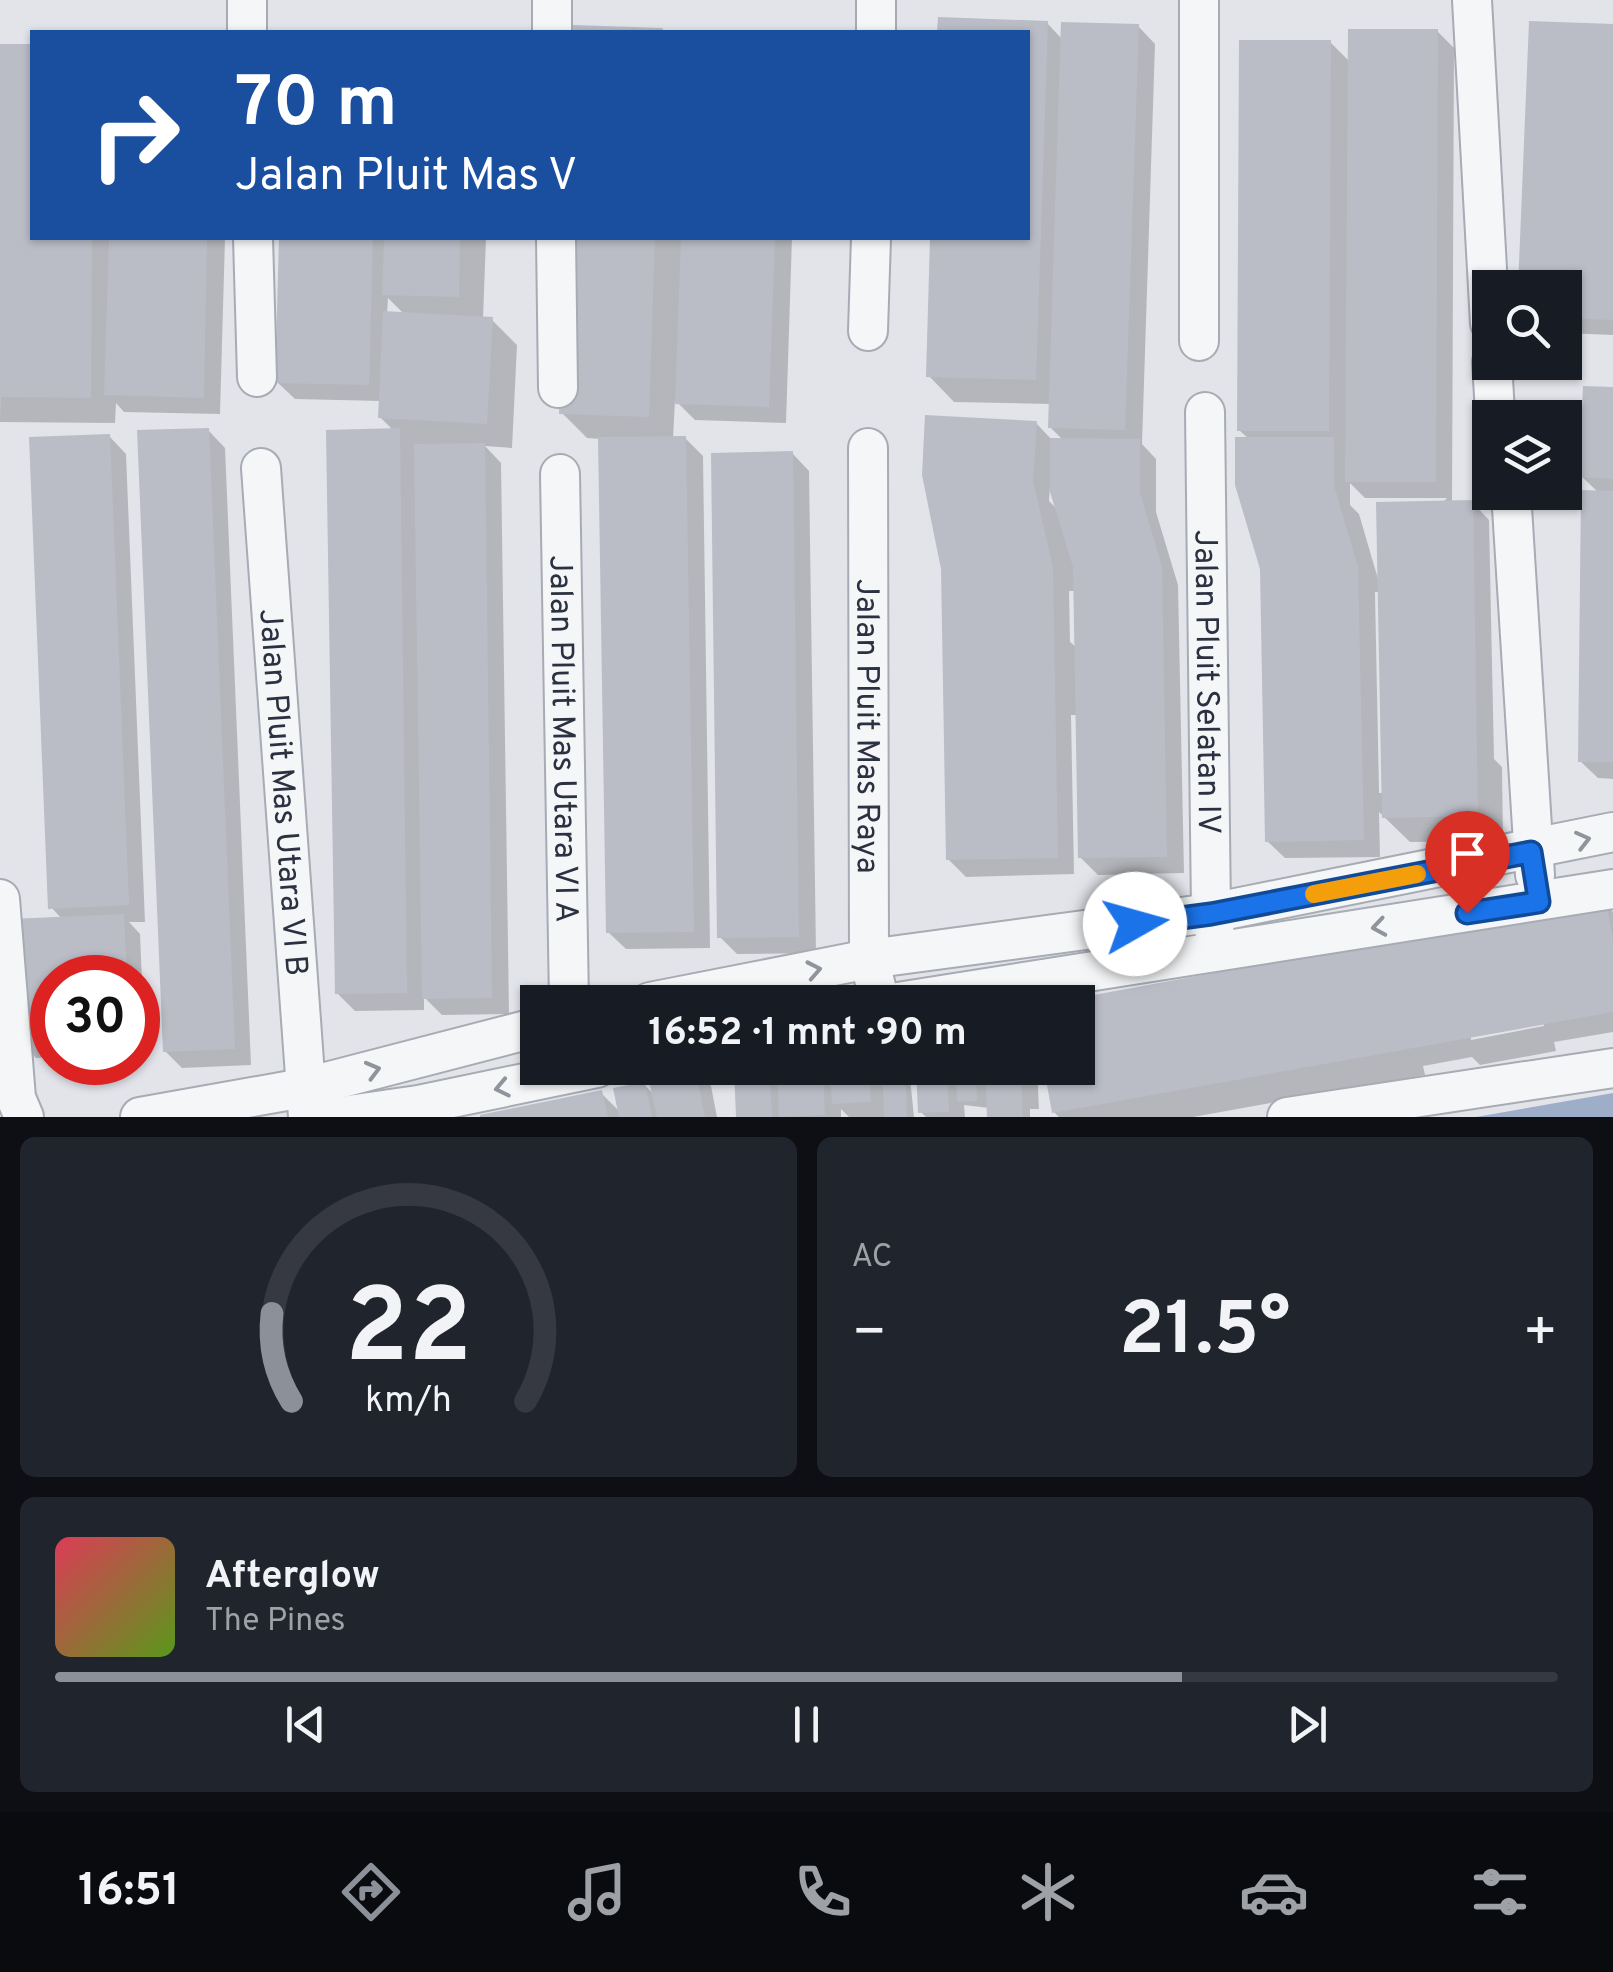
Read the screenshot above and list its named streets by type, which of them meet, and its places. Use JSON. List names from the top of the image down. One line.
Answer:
{"streets":{"street":["Jalan Pluit Selatan IV","Jalan Pluit Mas Raya","Jalan Pluit Mas Utara VI A","Jalan Pluit Mas Utara VI B"]},"page":{"turn":["70 m","Jalan Pluit Mas V"],"limit":"30","trip":"16:52 · 1 mnt · 90 m","tile":"AC","heat":["−","21.5°","+"],"song":["Afterglow","The Pines"],"tabs":"16:51","gauge":["22","km/h"]}}
